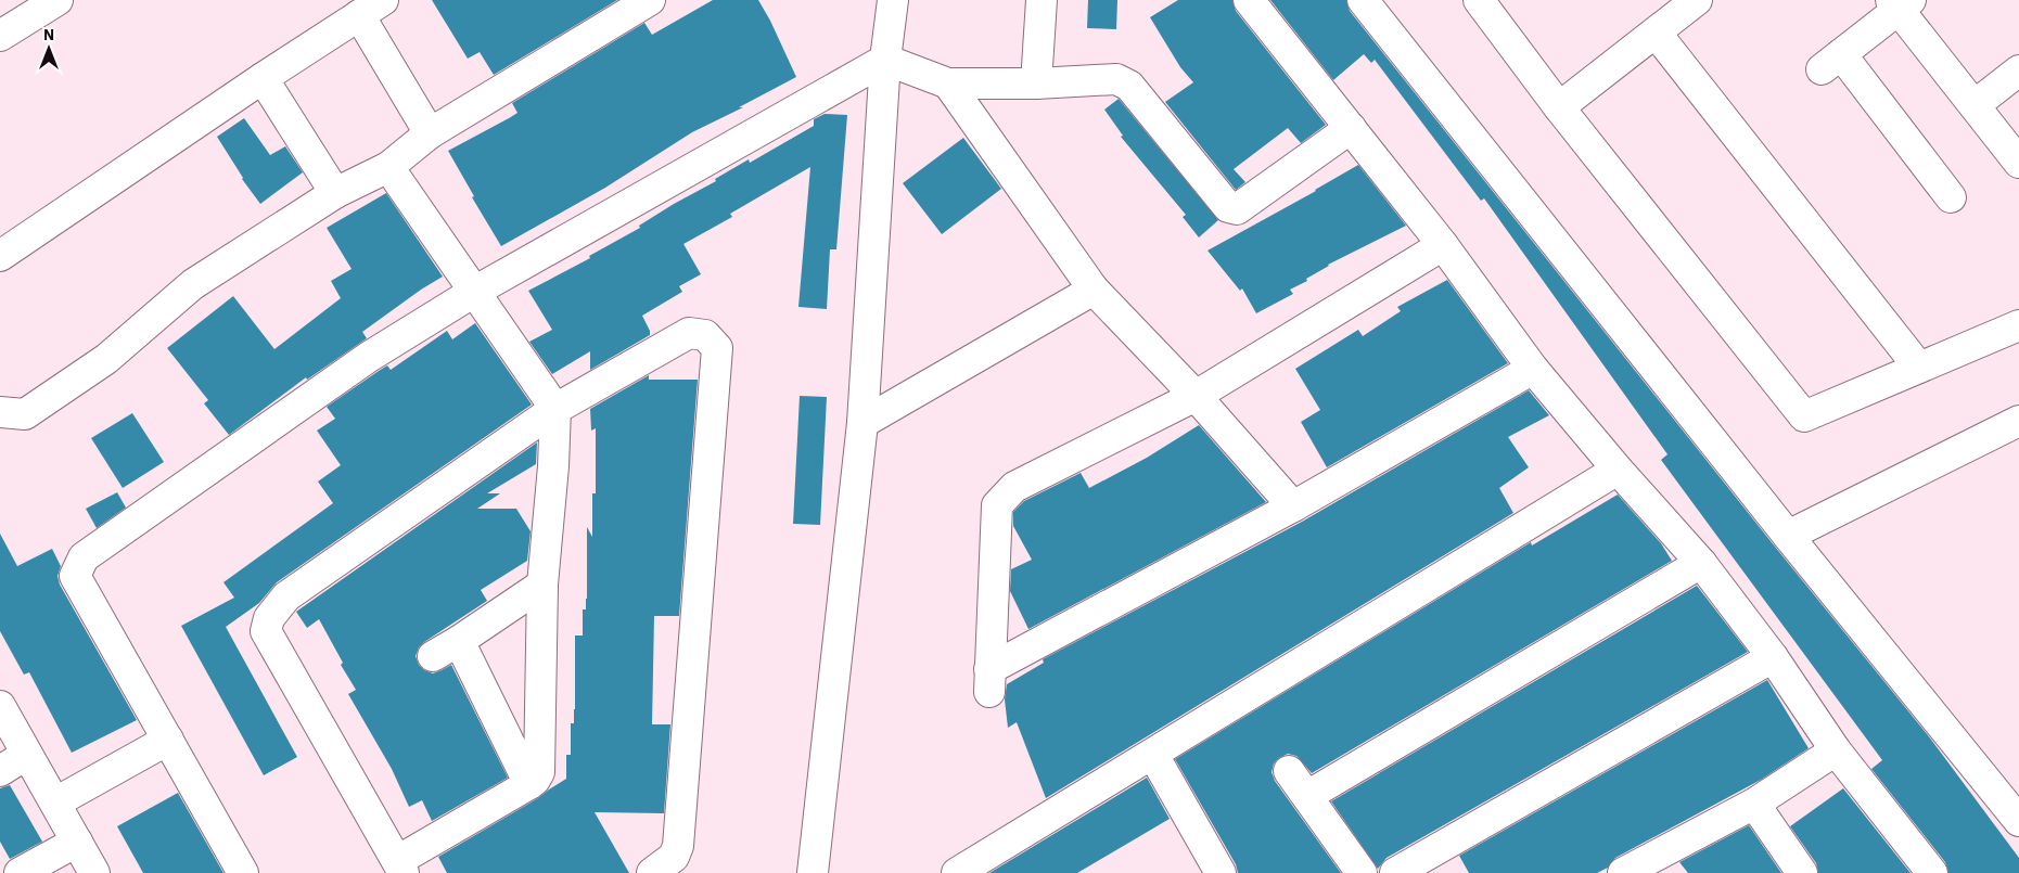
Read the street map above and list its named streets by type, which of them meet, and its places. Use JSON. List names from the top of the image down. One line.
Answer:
{"north":"top"}
